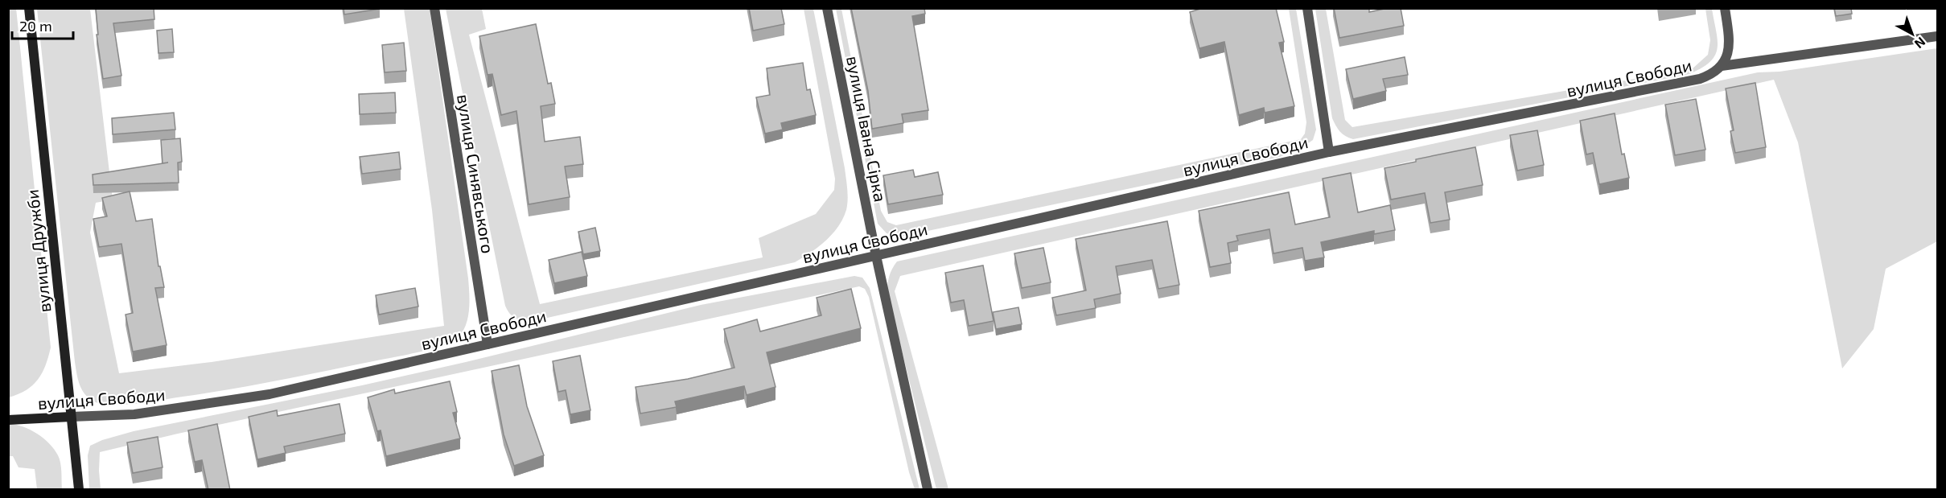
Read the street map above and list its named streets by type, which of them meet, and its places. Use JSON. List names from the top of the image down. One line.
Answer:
{"streets":{"street":["вулиця Свободи","вулиця Івана Сірка","вулиця Синявського","вулиця Дружби"]},"crossings":[["вулиця Свободи","вулиця Івана Сірка"],["вулиця Свободи","вулиця Синявського"],["вулиця Свободи","вулиця Дружби"]],"scale_bar":"20 m","north":"bottom right"}
